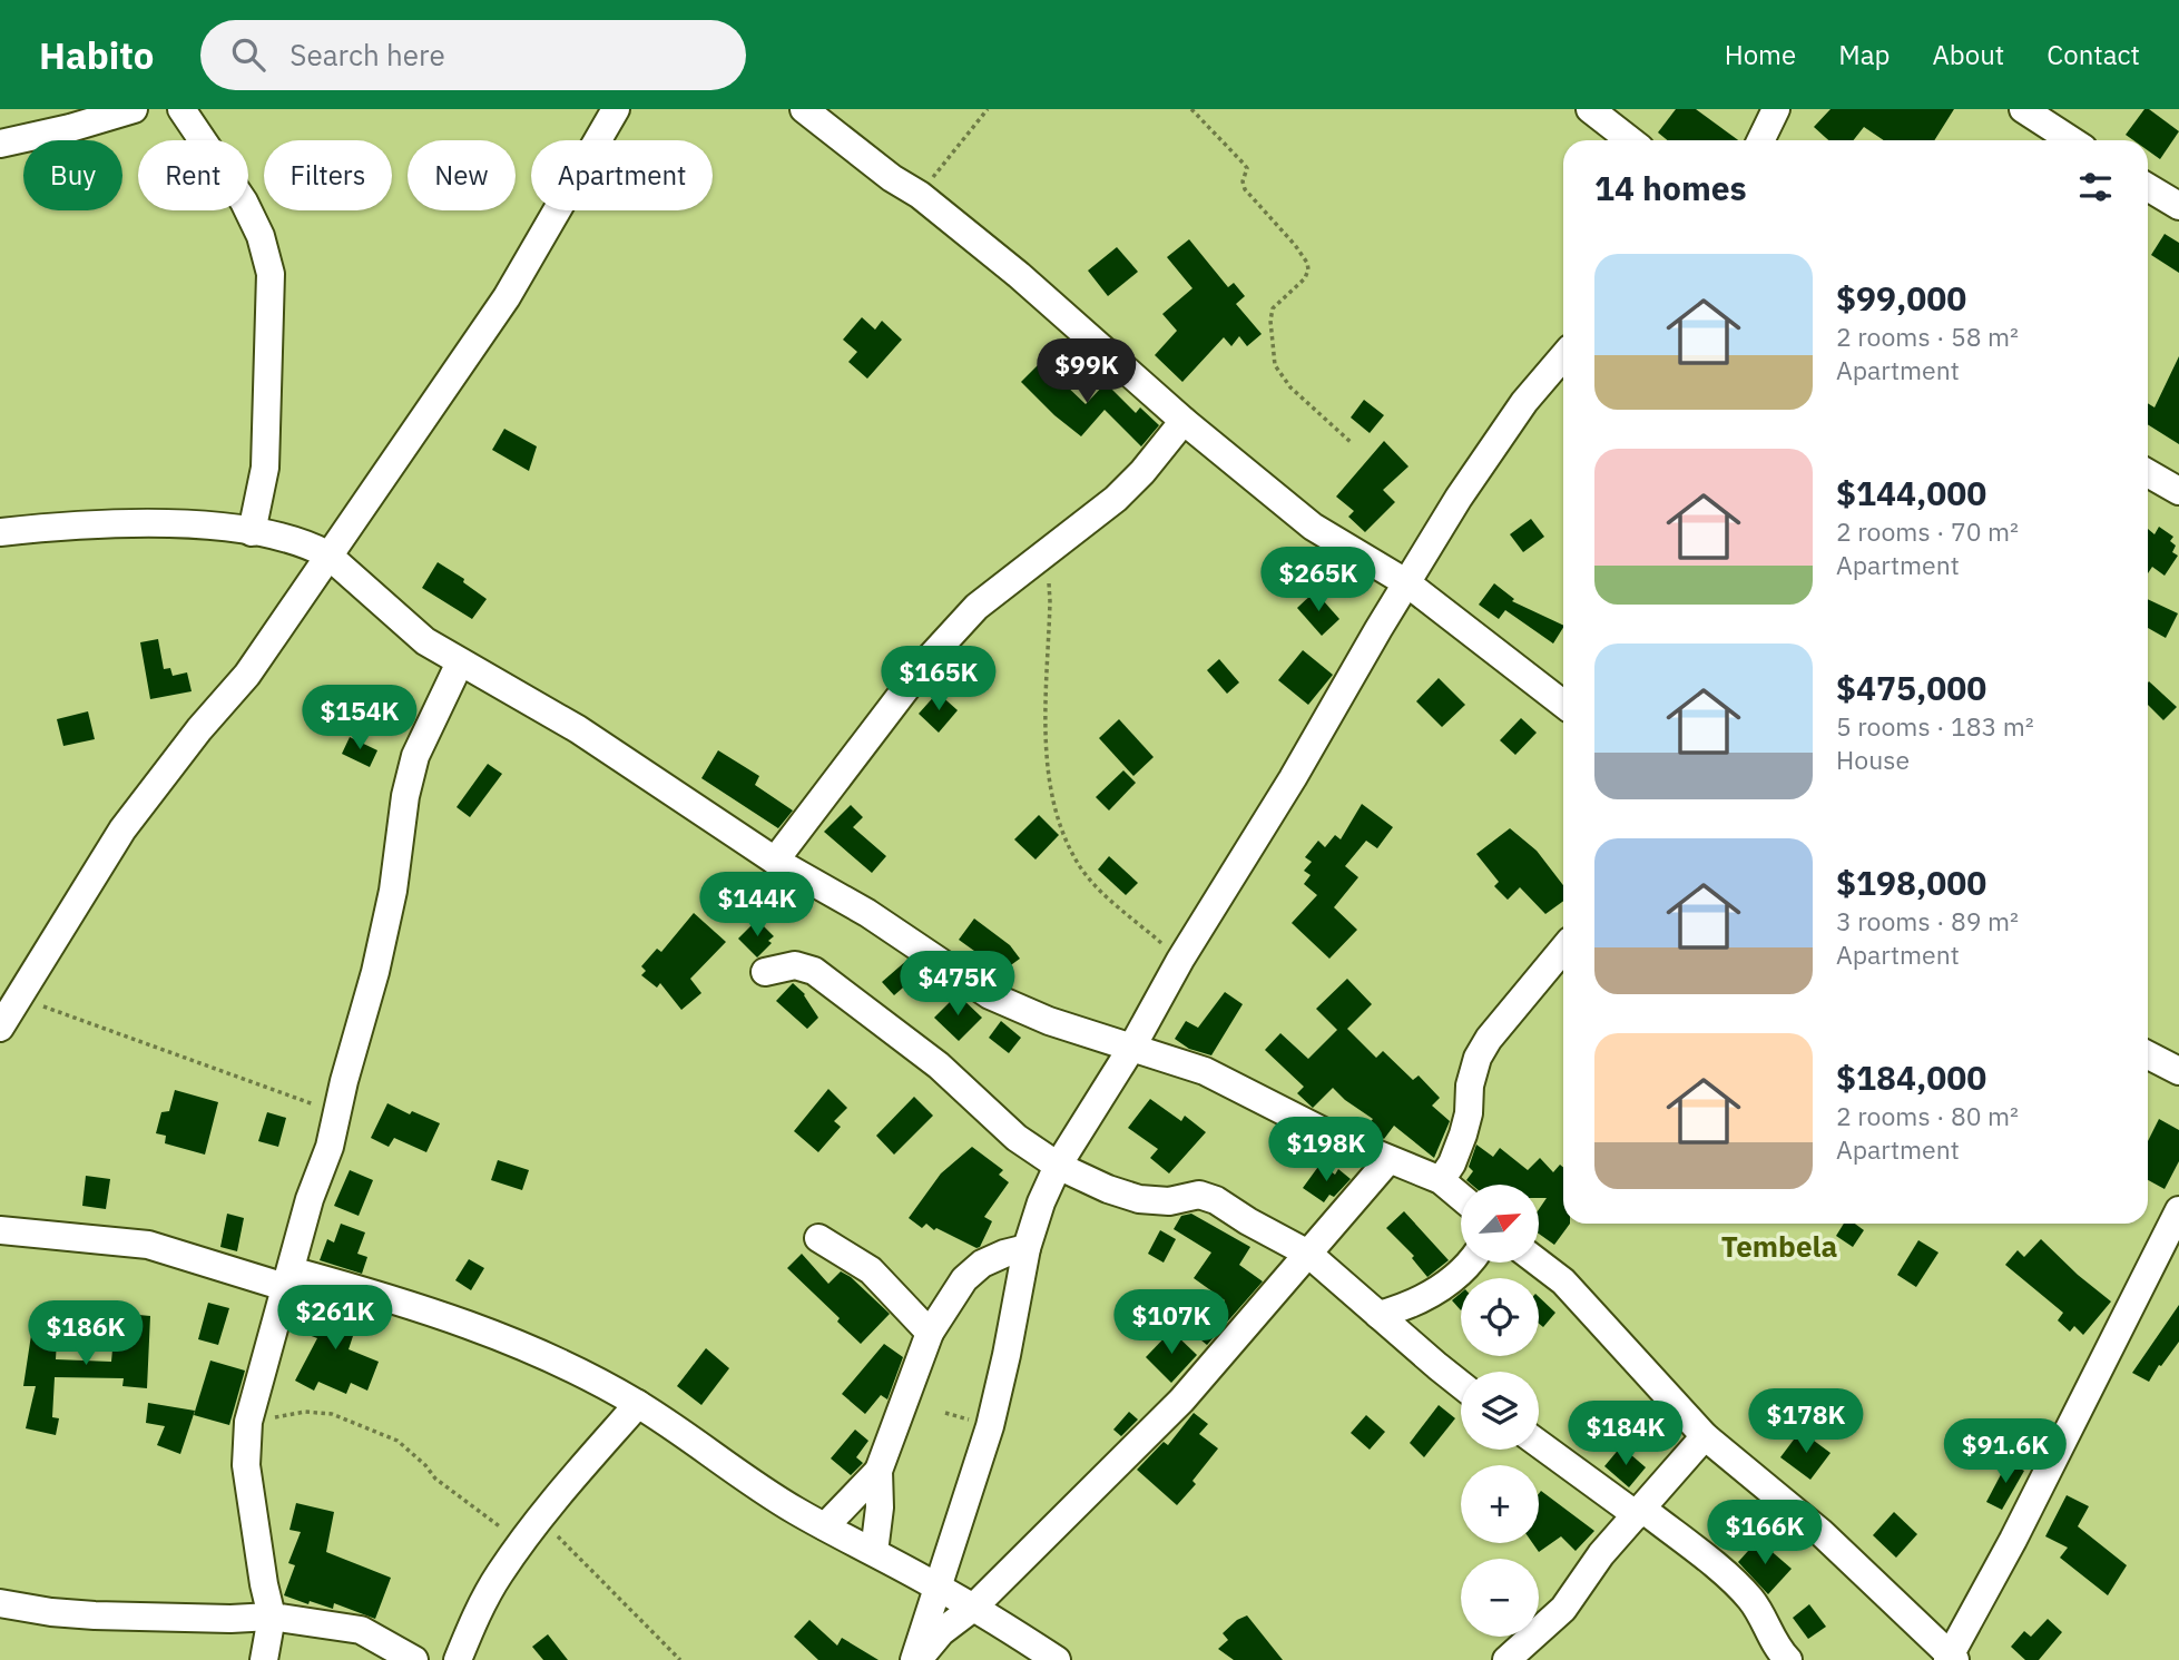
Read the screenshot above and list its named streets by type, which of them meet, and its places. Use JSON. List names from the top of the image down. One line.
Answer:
{"districts":["Tembela"],"north":"top right","page":{"header":"Habito","search":"Search here","nav":["Home","Map","About","Contact"],"chip":["Buy","Rent","Filters","New","Apartment"],"heading":"14 homes","list":[{"name":"$99,000","note":"2 rooms · 58 m² · Apartment"},{"name":"$144,000","note":"2 rooms · 70 m² · Apartment"},{"name":"$475,000","note":"5 rooms · 183 m² · House"},{"name":"$198,000","note":"3 rooms · 89 m² · Apartment"},{"name":"$184,000","note":"2 rooms · 80 m² · Apartment"}],"price":["$99K","$265K","$165K","$154K","$144K","$475K","$198K","$261K","$107K","$186K","$178K","$184K","$91.6K","$166K"],"map_buttons":["+","−"]}}
